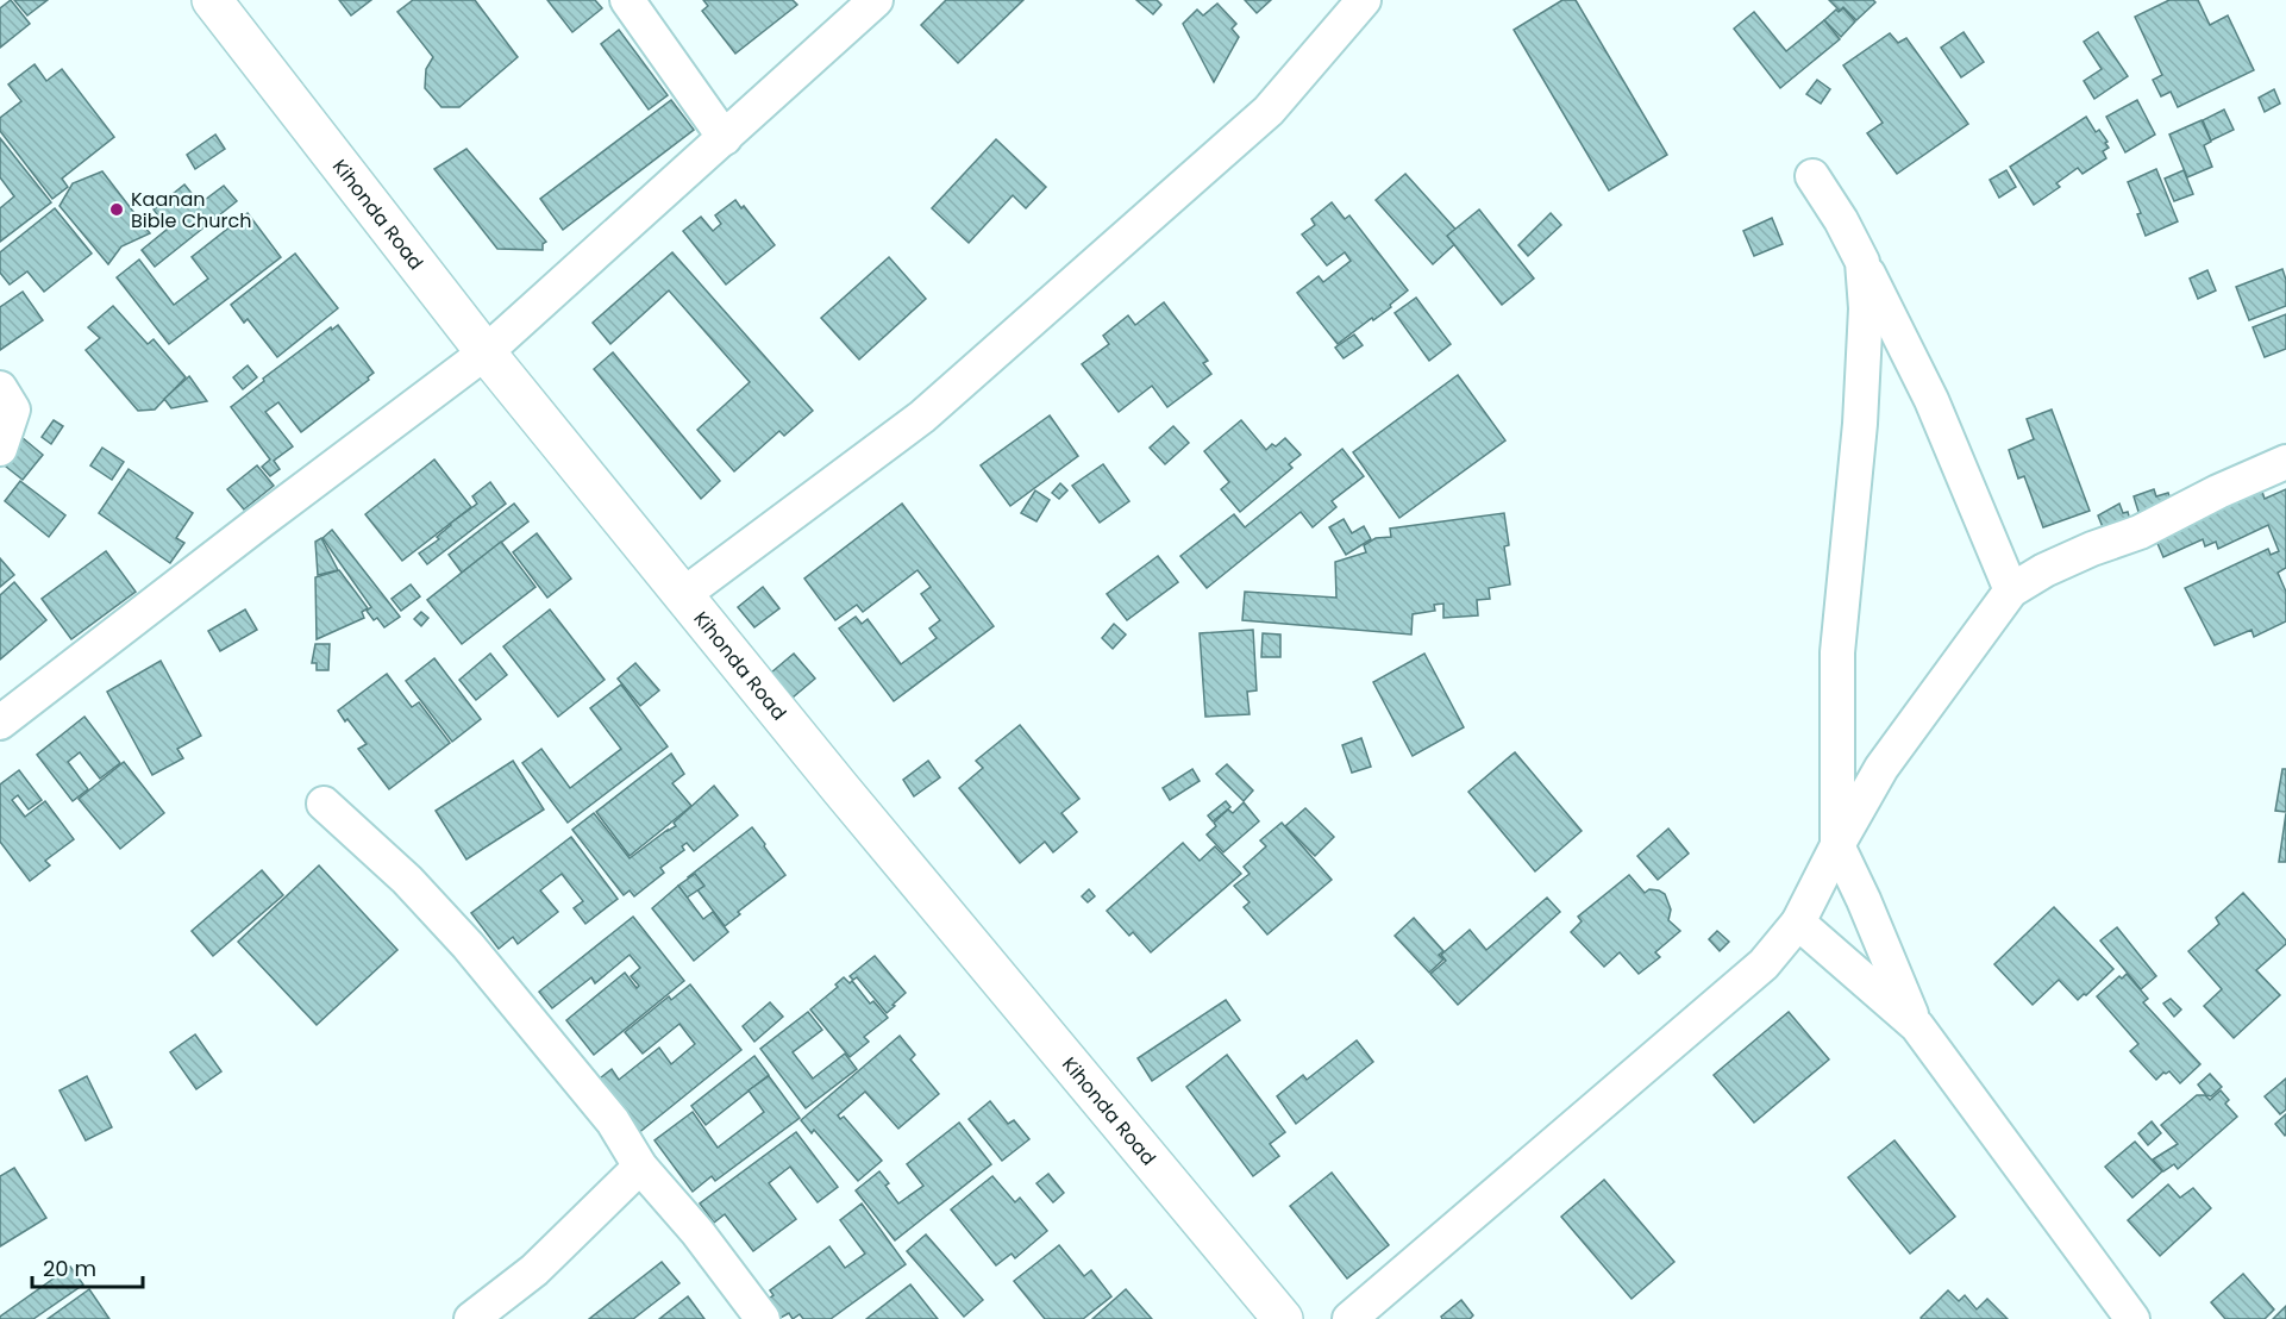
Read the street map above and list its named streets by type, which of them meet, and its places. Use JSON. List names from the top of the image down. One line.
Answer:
{"streets":{"street":["Kihonda Road"]},"places":["Kaanan Bible Church"],"scale_bar":"20 m"}
